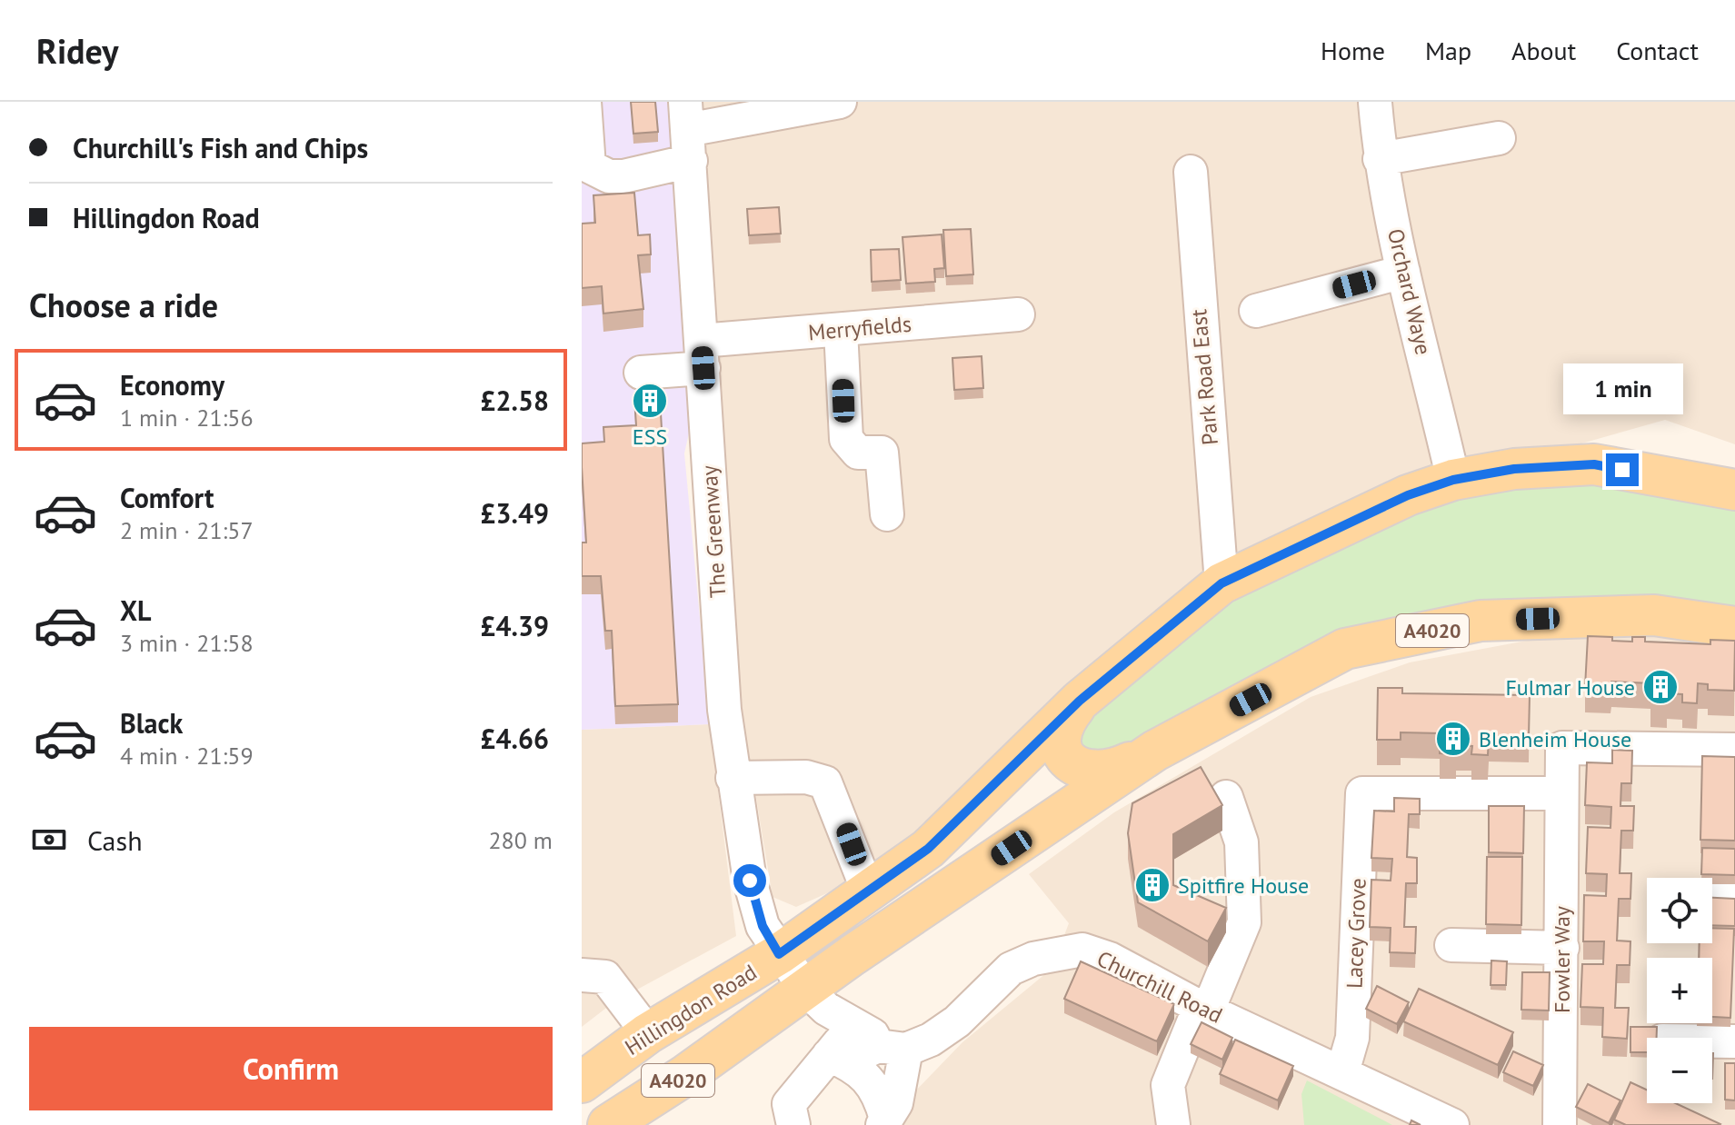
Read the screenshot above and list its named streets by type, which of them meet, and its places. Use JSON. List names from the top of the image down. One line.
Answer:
{"streets":{"main road":["A4020","Hillingdon Road"],"street":["Orchard Waye","Merryfields","Park Road East","The Greenway","Lacey Grove","Fowler Way","Churchill Road"]},"crossings":[["Orchard Waye","Hillingdon Road"],["Merryfields","The Greenway"],["Park Road East","Hillingdon Road"],["The Greenway","A4020"],["The Greenway","Hillingdon Road"],["A4020","Hillingdon Road"],["Lacey Grove","Fowler Way"],["Lacey Grove","Churchill Road"]],"places":{"building":["ESS","Fulmar House","Blenheim House","Spitfire House"]},"page":{"header":"Ridey","nav":["Home","Map","About","Contact"],"banner":["Churchill's Fish and Chips","Hillingdon Road"],"heading":"Choose a ride","list":[{"name":"Economy","note":"1 min · 21:56","value":"£2.58"},{"name":"Comfort","note":"2 min · 21:57","value":"£3.49"},{"name":"XL","note":"3 min · 21:58","value":"£4.39"},{"name":"Black","note":"4 min · 21:59","value":"£4.66"}],"bubble":"1 min","pay":["Cash","280 m"],"map_buttons":["+","−"],"buttons":"Confirm"}}
